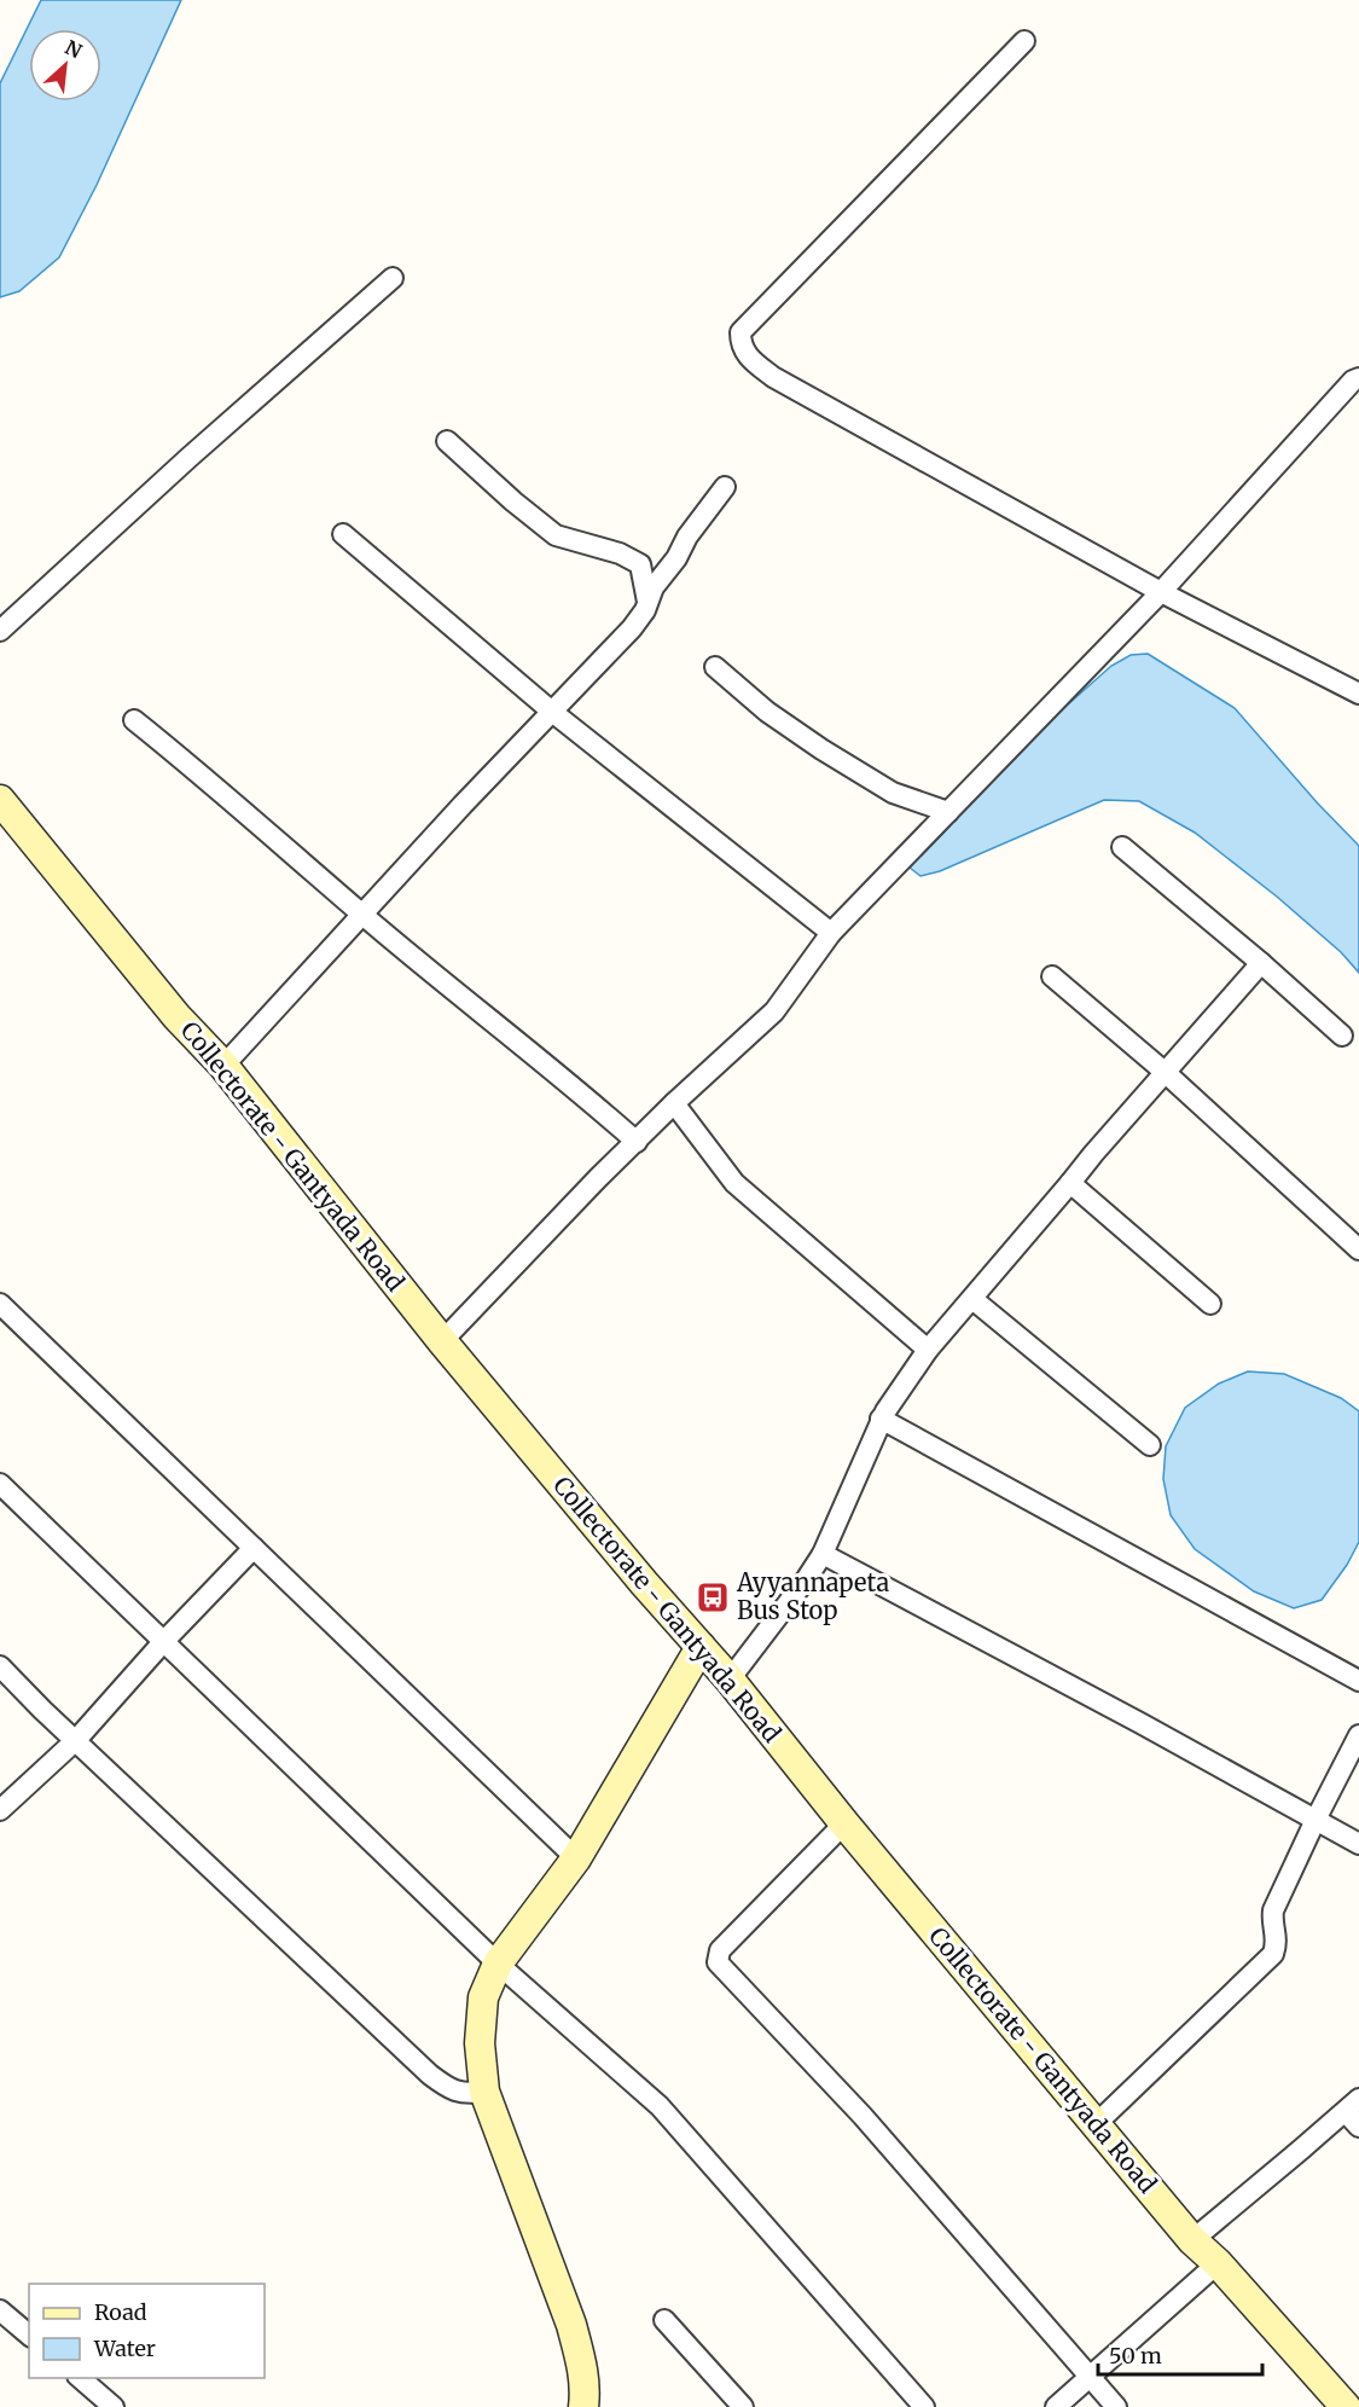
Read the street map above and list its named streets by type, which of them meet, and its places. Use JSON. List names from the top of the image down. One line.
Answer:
{"streets":{"street":["Collectorate - Gantyada Road"]},"places":{"bus stop":["Ayyannapeta Bus Stop"]},"legend":["Road","Water"],"scale_bar":"50 m","north":"top right"}
